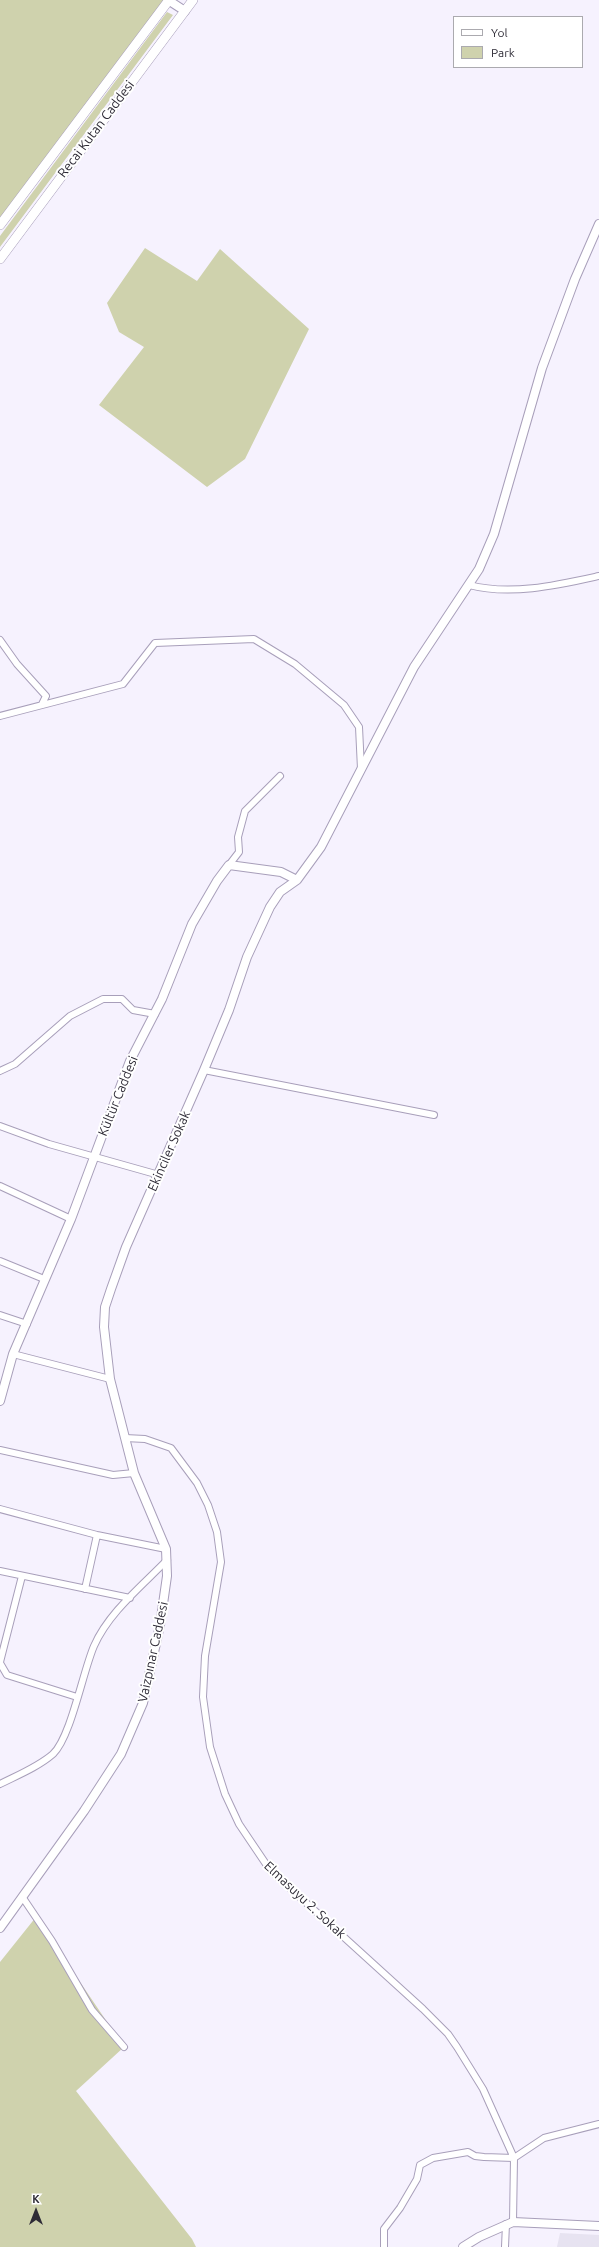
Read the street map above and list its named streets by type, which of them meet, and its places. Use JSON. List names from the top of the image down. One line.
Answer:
{"streets":{"main road":["Recai Kutan Caddesi"],"street":["Kültür Caddesi","Ekinciler Sokak","Vaizpınar Caddesi","Elmasuyu 2. Sokak"]},"crossings":[["Ekinciler Sokak","Vaizpınar Caddesi"],["Ekinciler Sokak","Elmasuyu 2. Sokak"],["Vaizpınar Caddesi","Elmasuyu 2. Sokak"]],"legend":["Yol","Park"],"north":"top"}
